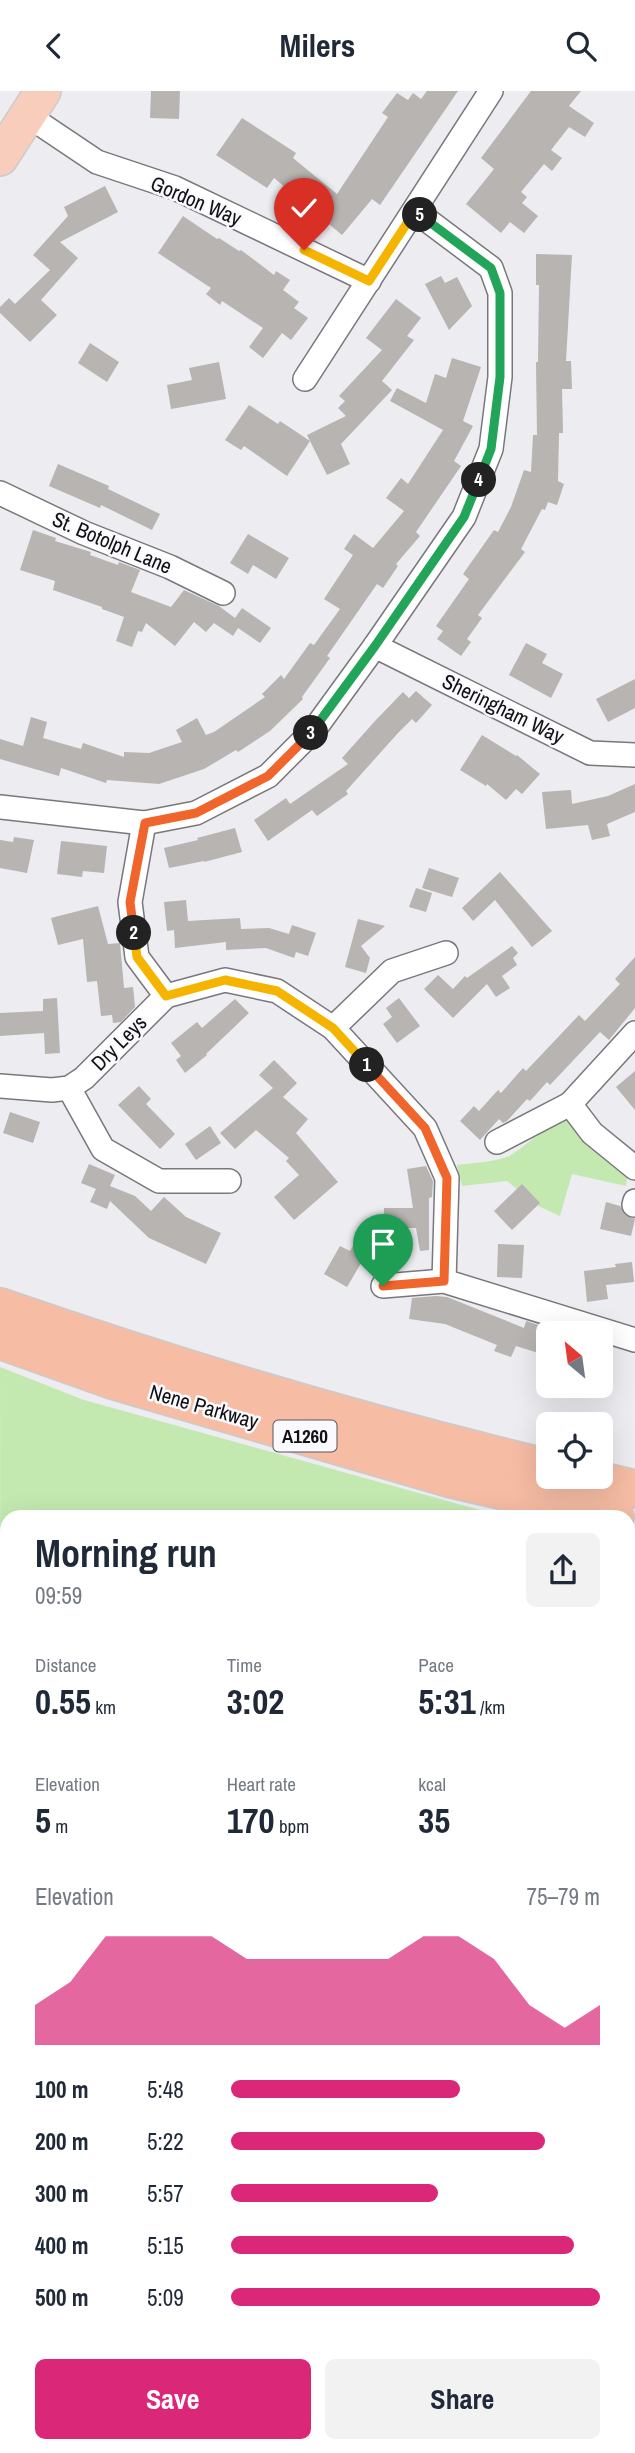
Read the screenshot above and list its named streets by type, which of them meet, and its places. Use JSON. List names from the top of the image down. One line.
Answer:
{"streets":{"highway":["Nene Parkway","A1260"],"street":["Gordon Way","St. Botolph Lane","Sheringham Way","Dry Leys"]},"north":"top left","page":{"header":"Milers","pins":["5","4","3","2","1"],"heading":["Morning run","09:59"],"stats":[["Distance","0.55 km"],["Time","3:02"],["Pace","5:31 /km"],["Elevation","5 m"],["Heart rate","170 bpm"],["kcal","35"]],"chart":["Elevation","75–79 m"],"list":[{"name":"100 m","note":"5:48"},{"name":"200 m","note":"5:22"},{"name":"300 m","note":"5:57"},{"name":"400 m","note":"5:15"},{"name":"500 m","note":"5:09"}],"buttons":["Save","Share"]}}
